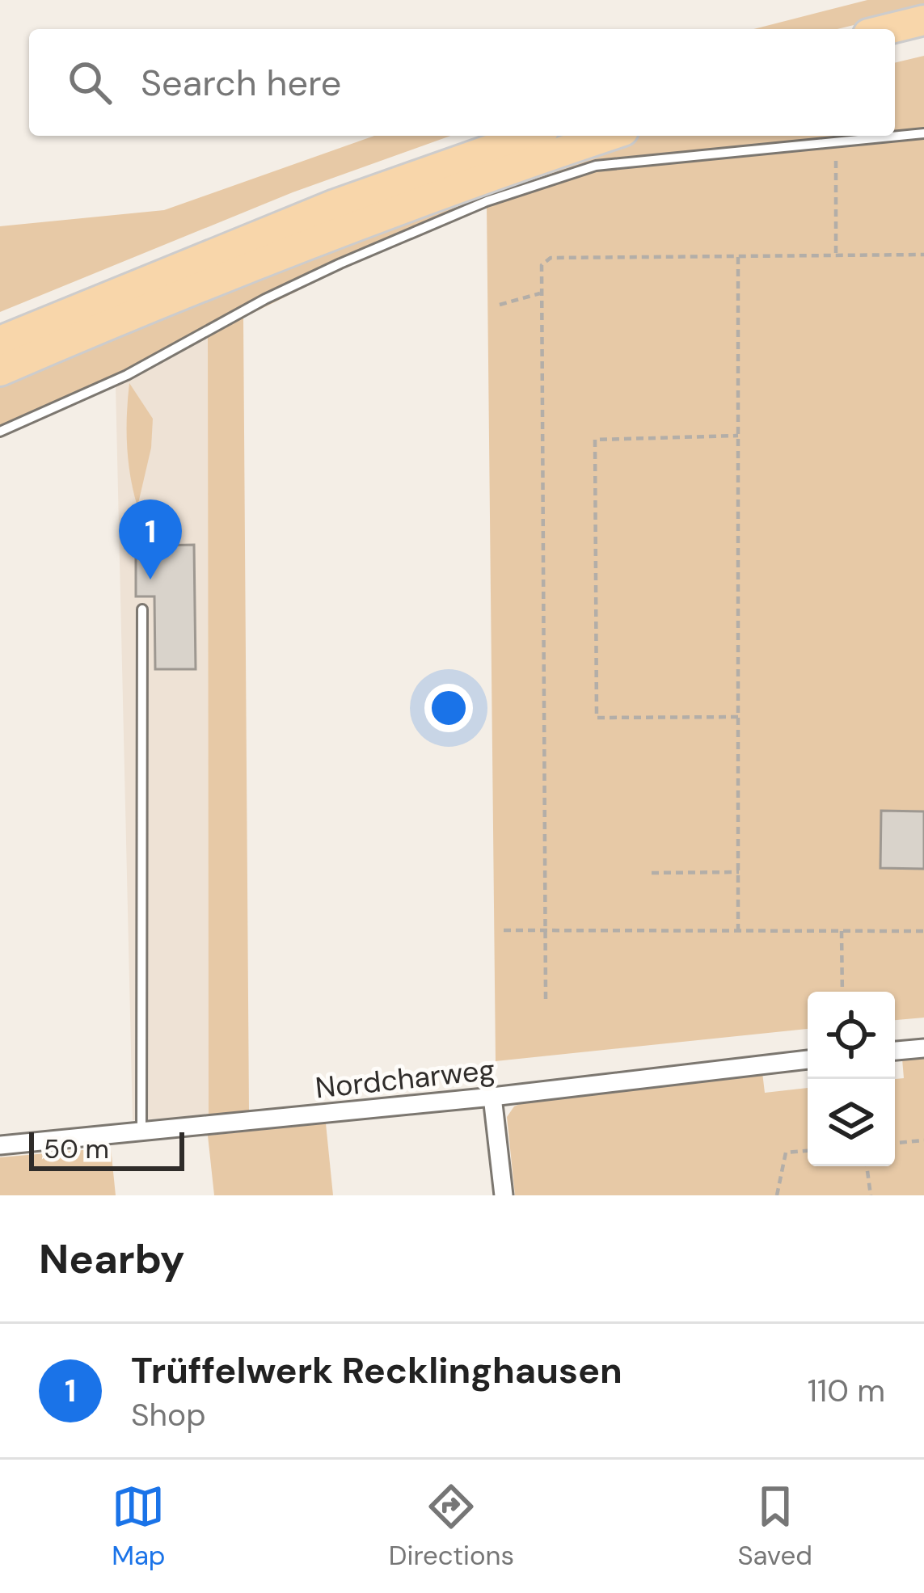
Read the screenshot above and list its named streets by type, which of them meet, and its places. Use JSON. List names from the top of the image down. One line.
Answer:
{"streets":{"street":["Nordcharweg"]},"scale_bar":"50 m","page":{"search":"Search here","pins":"1","scale":"50 m","heading":"Nearby","list":[{"mark":"1","name":"Trüffelwerk Recklinghausen","note":"Shop","value":"110 m"}],"nav":["Map","Directions","Saved"]}}
